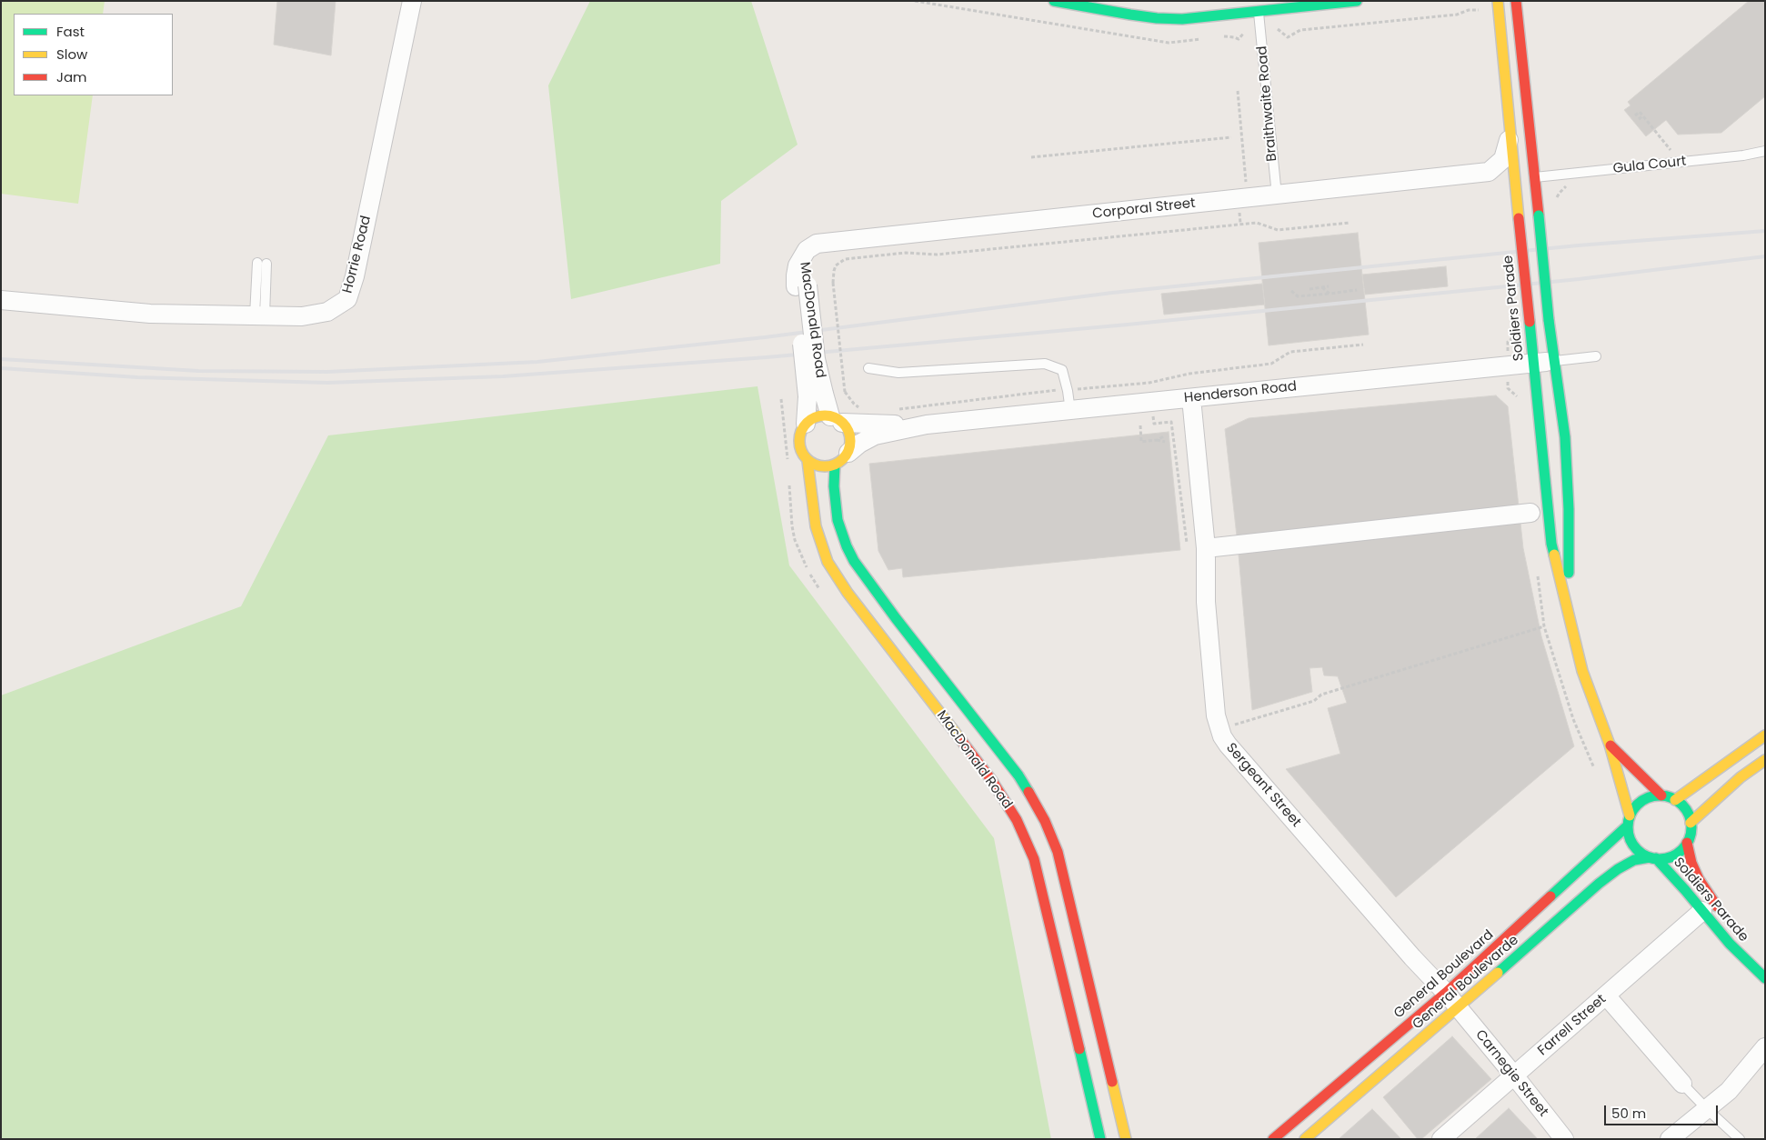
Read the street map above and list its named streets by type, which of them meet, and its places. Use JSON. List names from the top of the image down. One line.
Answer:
{"streets":{"street":["Corporal Street","Horrie Road","Soldiers Parade","MacDonald Road","Henderson Road","Sergeant Street","General Boulevard","General Boulevarde","Farrell Street","Carnegie Street"],"lane":["Braithwaite Road","Gula Court"]},"crossings":[["Braithwaite Road","Corporal Street"],["Gula Court","Soldiers Parade"],["Corporal Street","MacDonald Road"],["Soldiers Parade","Henderson Road"],["Soldiers Parade","General Boulevard"],["Soldiers Parade","General Boulevarde"],["Soldiers Parade","Farrell Street"],["MacDonald Road","Henderson Road"],["Henderson Road","Sergeant Street"],["Sergeant Street","General Boulevard"],["Sergeant Street","General Boulevarde"],["Sergeant Street","Carnegie Street"],["General Boulevard","General Boulevarde"],["General Boulevarde","Carnegie Street"],["Farrell Street","Carnegie Street"]],"legend":["Fast","Slow","Jam"],"scale_bar":"50 m"}
